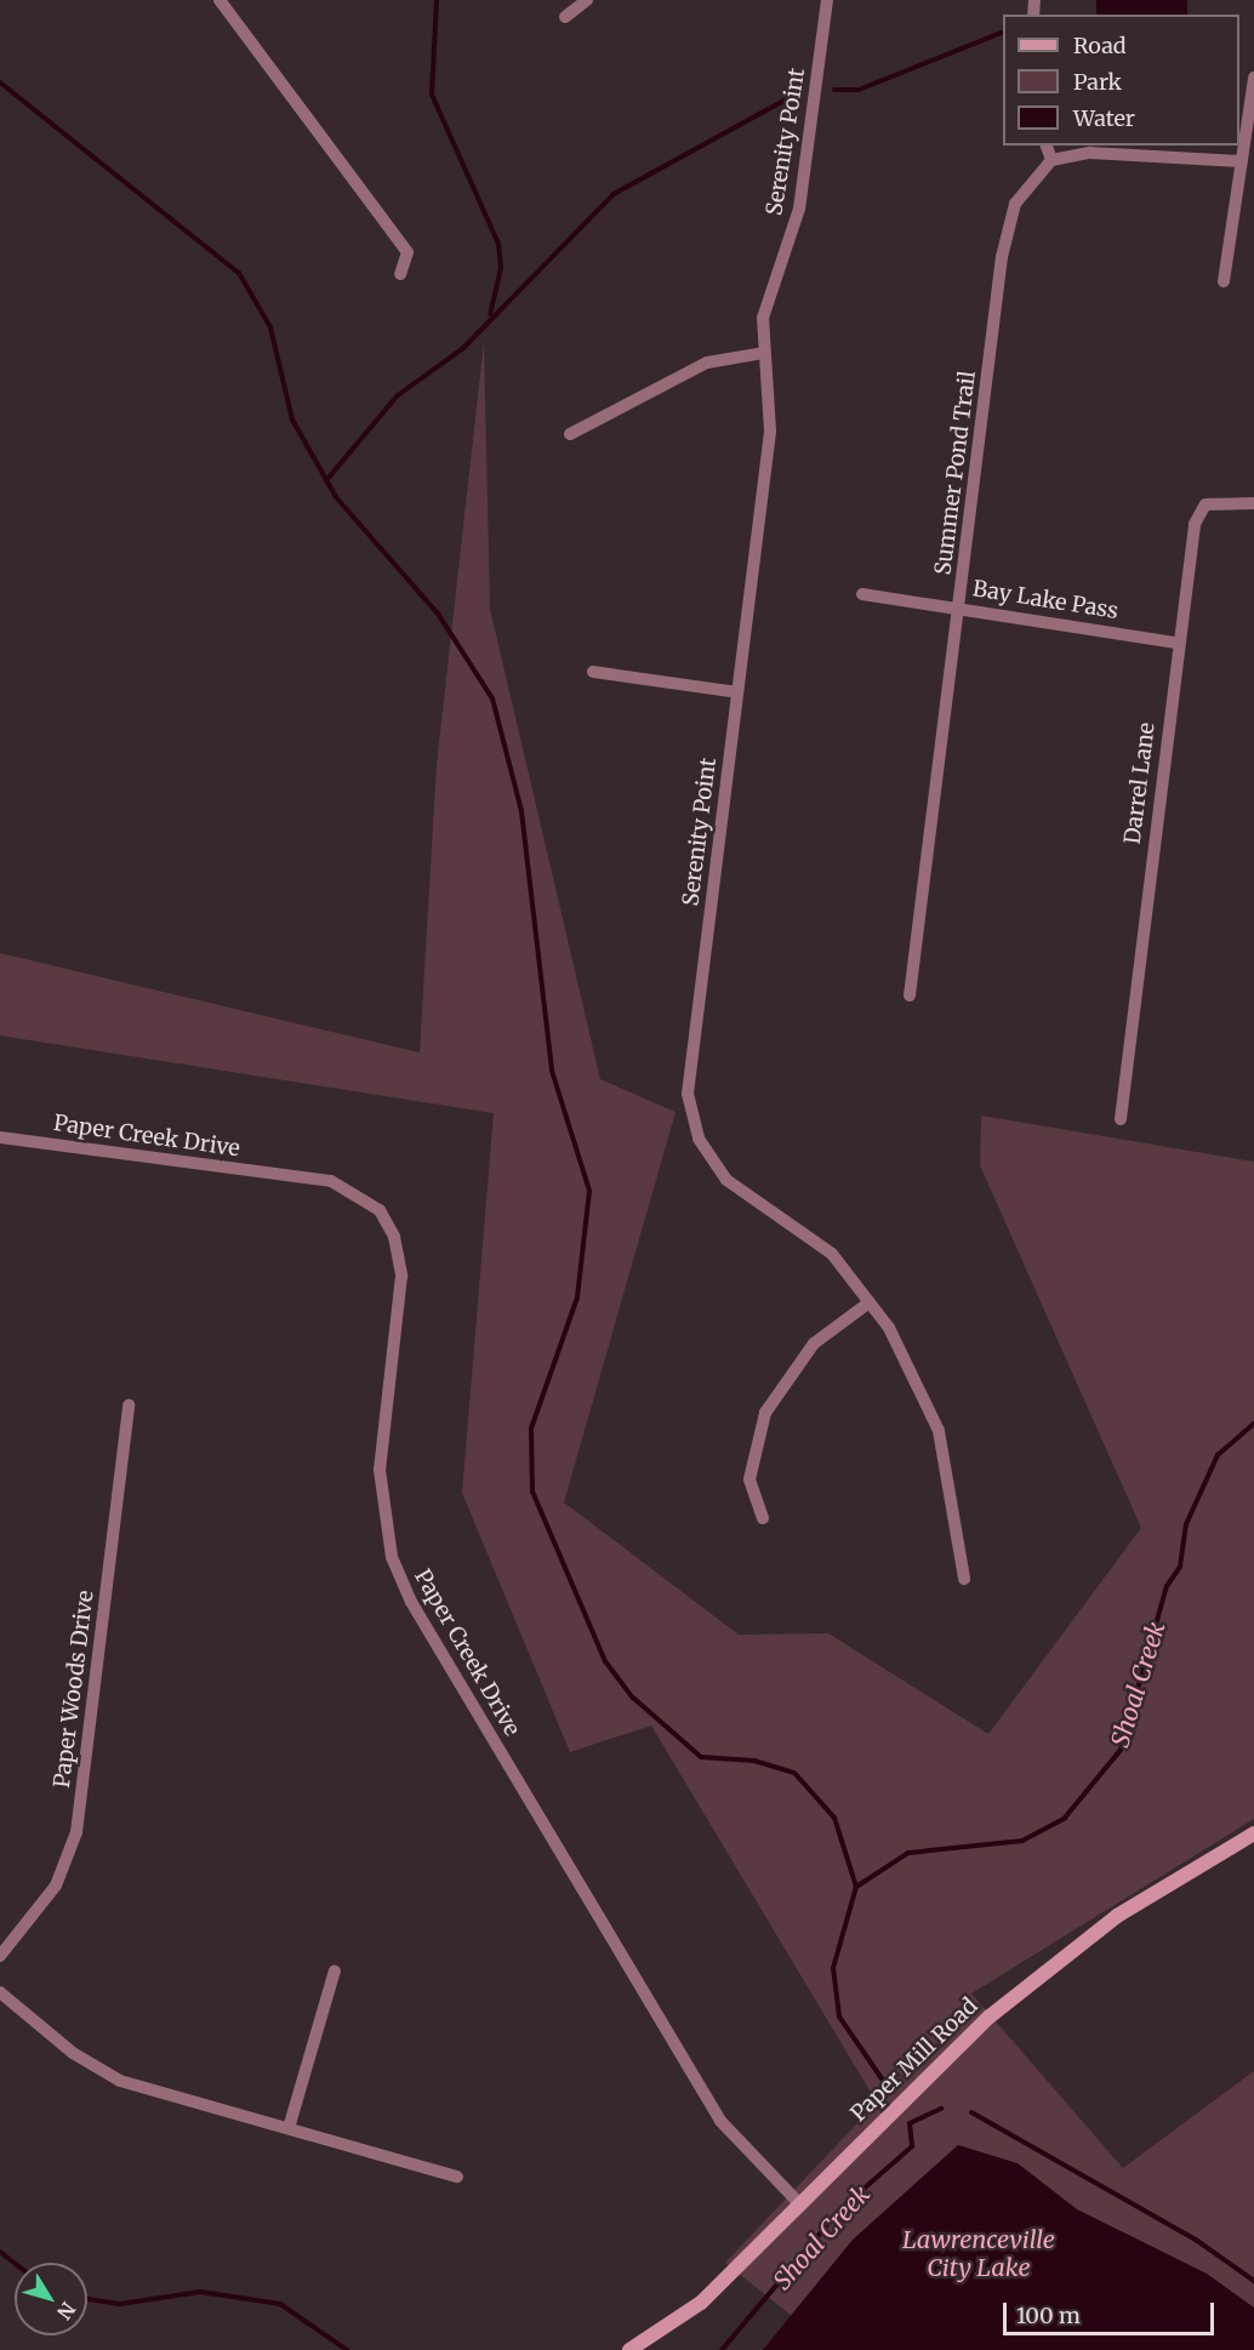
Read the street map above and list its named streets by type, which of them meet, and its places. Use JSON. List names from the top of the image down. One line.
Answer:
{"streets":{"street":["Serenity Point","Summer Pond Trail","Bay Lake Pass","Darrel Lane","Paper Creek Drive","Paper Woods Drive","Paper Mill Road"]},"crossings":[["Summer Pond Trail","Bay Lake Pass"],["Bay Lake Pass","Darrel Lane"],["Paper Creek Drive","Paper Mill Road"]],"water":["Shoal Creek","Lawrenceville City Lake"],"legend":["Road","Park","Water"],"scale_bar":"100 m","north":"bottom right"}
